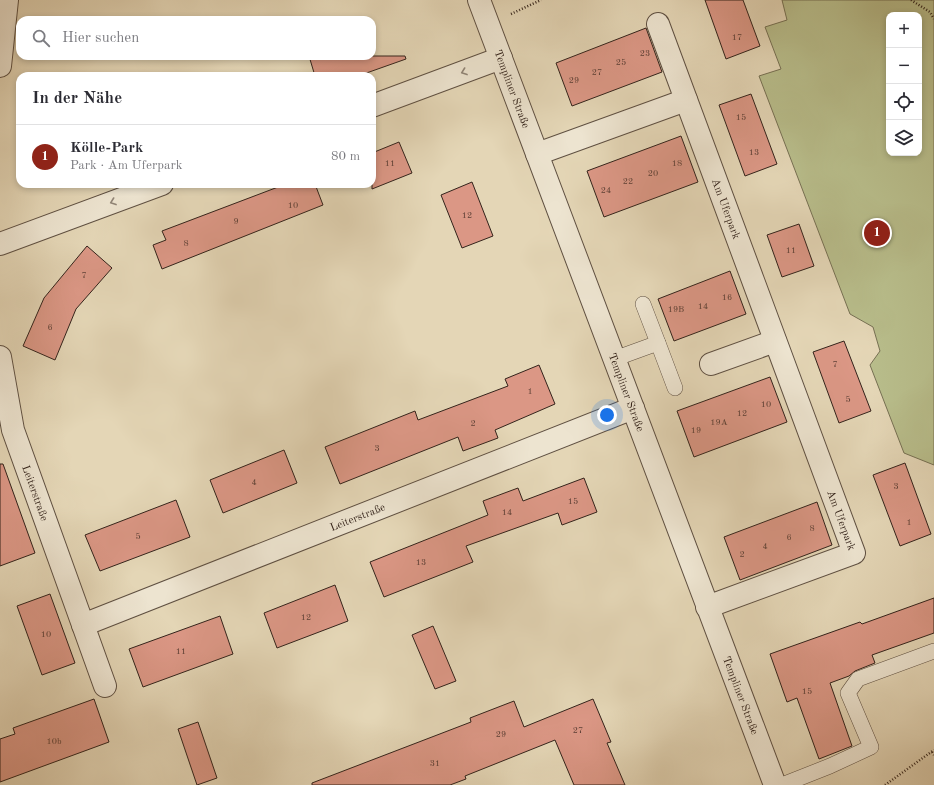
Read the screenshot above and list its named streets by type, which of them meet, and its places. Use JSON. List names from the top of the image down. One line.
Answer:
{"streets":{"street":["Templiner Straße","Am Uferpark","Leiterstraße"]},"crossings":[["Templiner Straße","Am Uferpark"],["Templiner Straße","Leiterstraße"]],"house_numbers":["17","23","25","27","29","15","13","11","18","20","22","24","10","12","9","8","11","7","16","14","19B","6","7","1","5","10","12","19A","2","19","3","4","3","15","14","1","8","5","6","4","2","13","12","10","11","15","27","29","10b","31"],"page":{"map_buttons":["+","−"],"search":"Hier suchen","heading":"In der Nähe","list":[{"mark":"1","name":"Kölle-Park","note":"Park · Am Uferpark","value":"80 m"}],"pins":"1"}}
